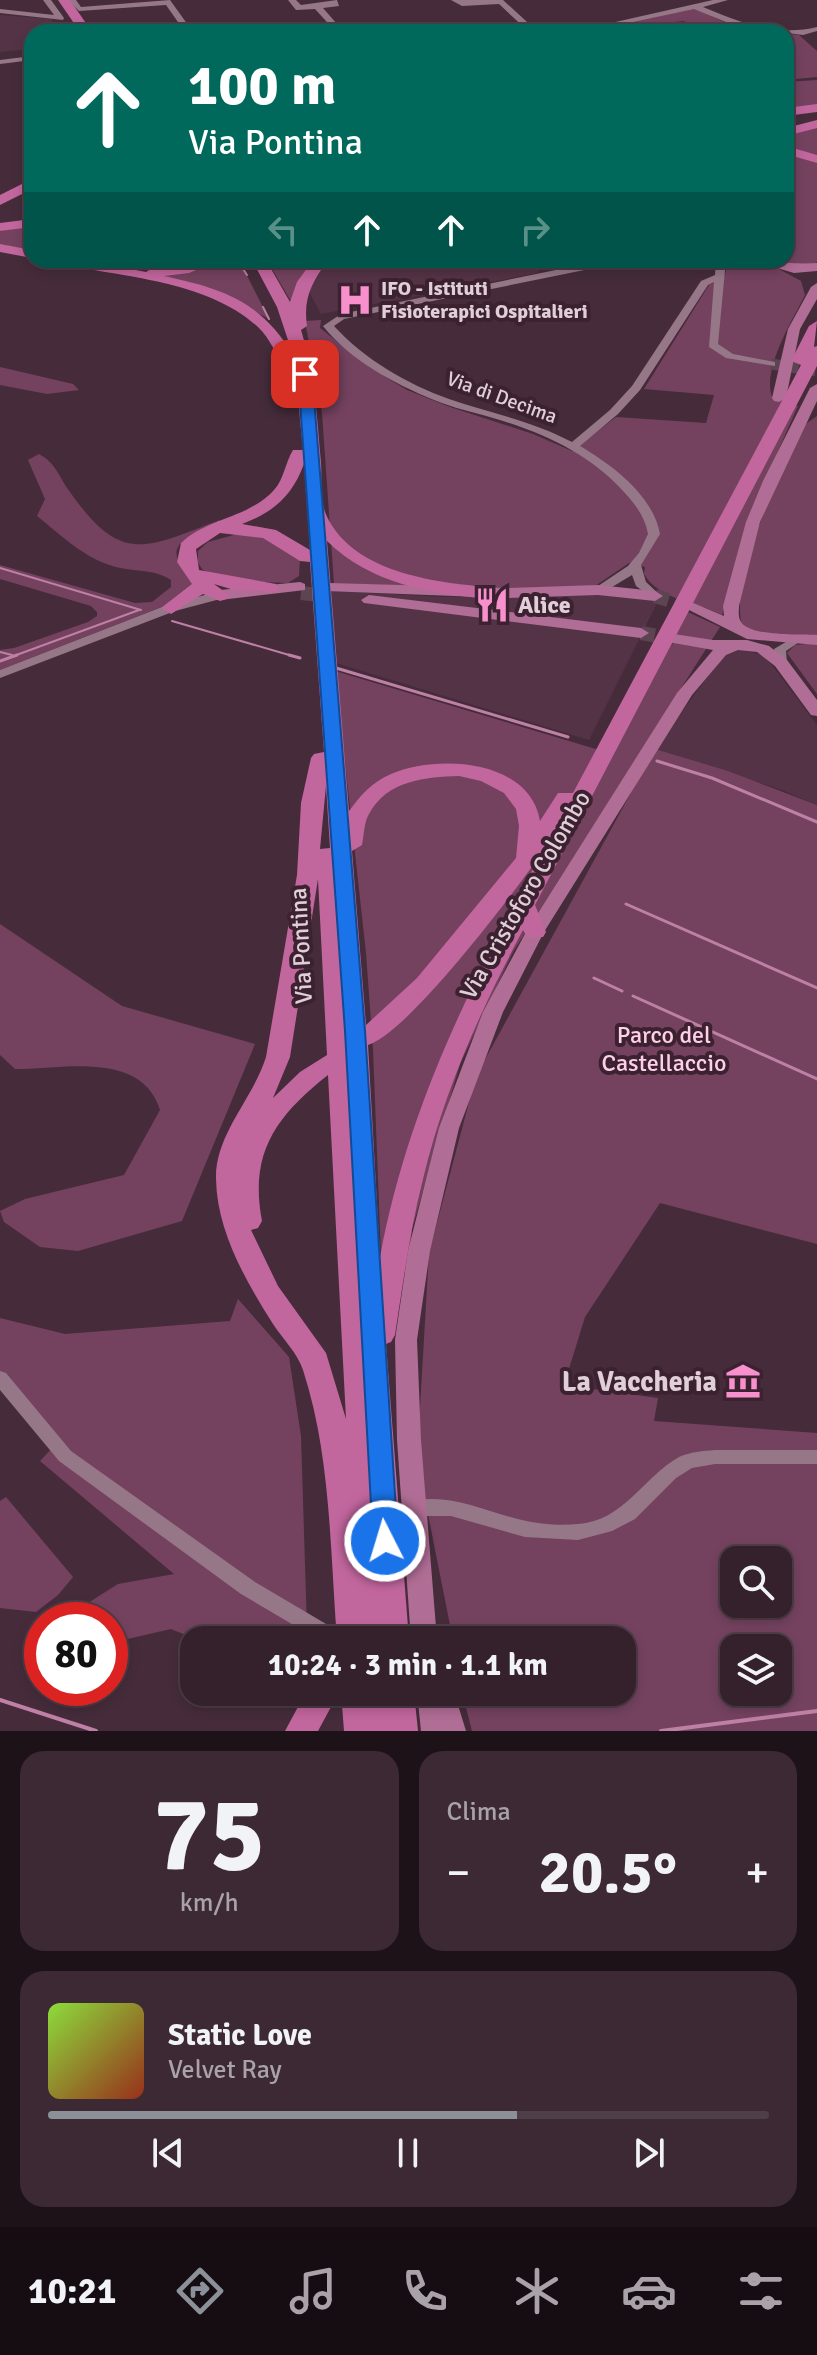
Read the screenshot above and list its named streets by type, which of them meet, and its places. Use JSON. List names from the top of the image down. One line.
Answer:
{"streets":{"highway":["Via Cristoforo Colombo","Via Pontina"],"street":["Via di Decima"]},"crossings":[["Via Cristoforo Colombo","Via Pontina"]],"parks":["Parco del Castellaccio"],"places":{"hospital":["IFO - Istituti Fisioterapici Ospitalieri"],"restaurant":["Alice"],"museum":["La Vaccheria"]},"page":{"turn":["100 m","Via Pontina"],"limit":"80","trip":"10:24 · 3 min · 1.1 km","tile":[["75","km/h"],"Clima"],"heat":["−","20.5°","+"],"song":["Static Love","Velvet Ray"],"tabs":"10:21"}}
